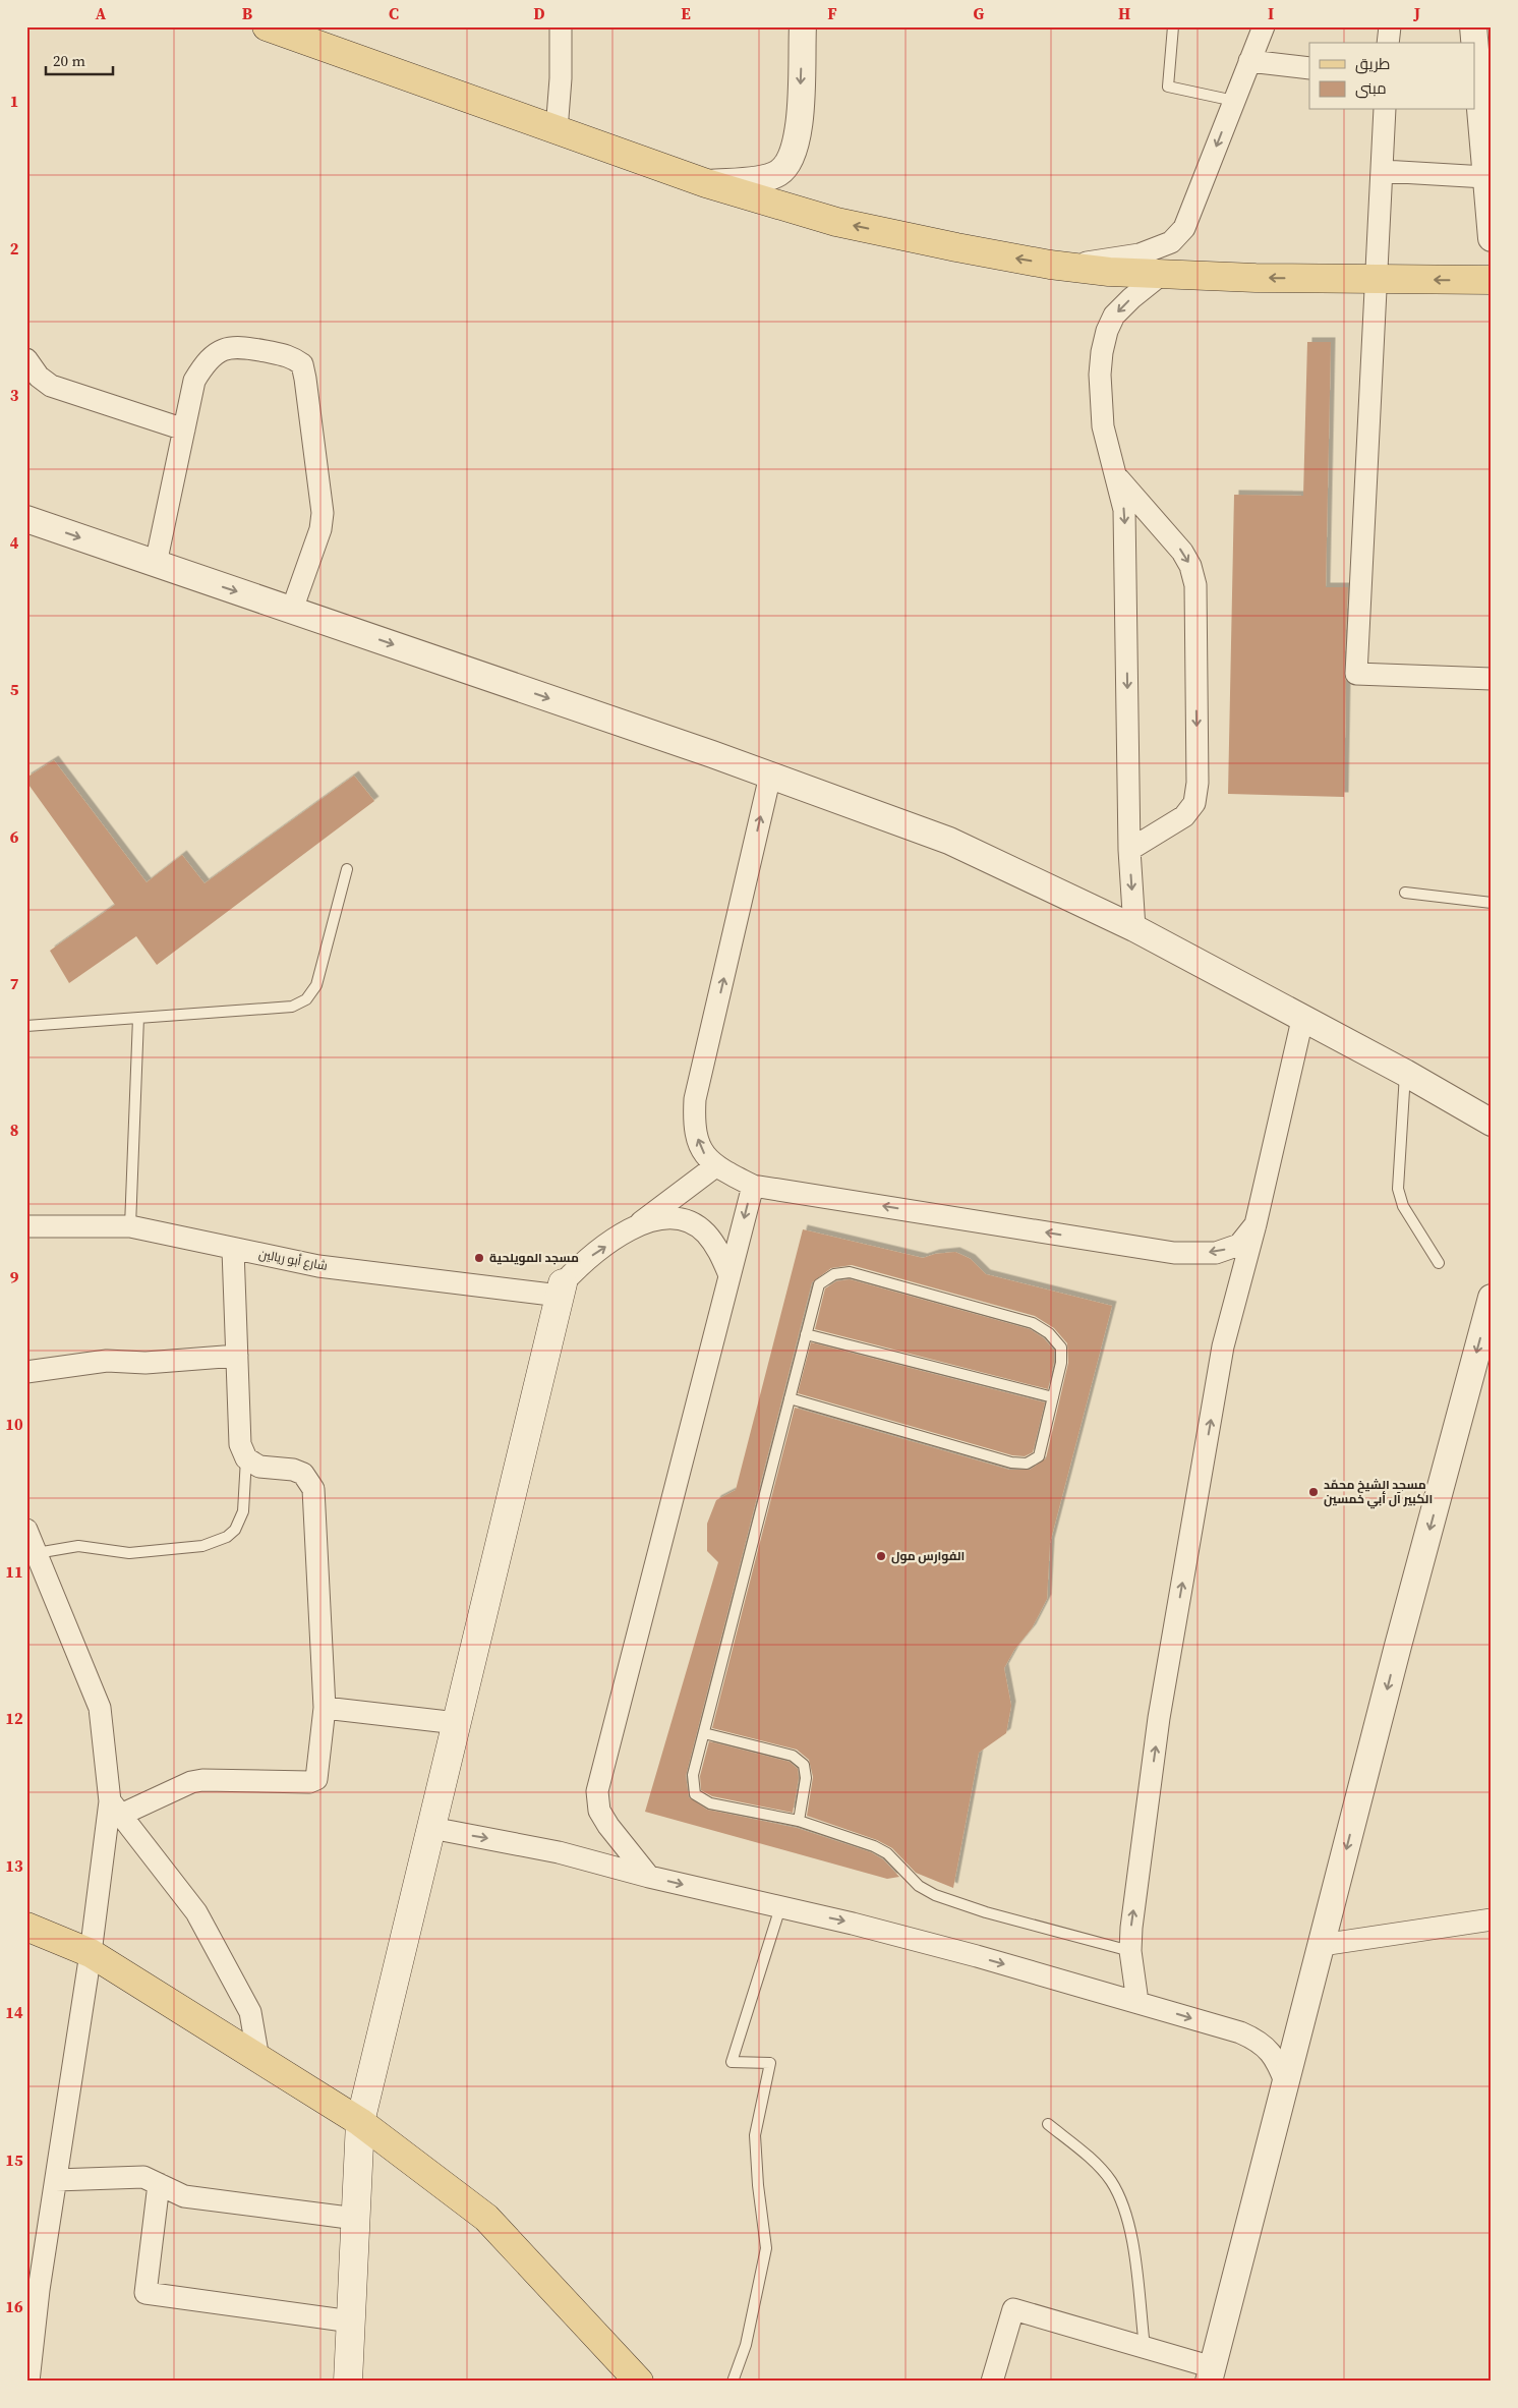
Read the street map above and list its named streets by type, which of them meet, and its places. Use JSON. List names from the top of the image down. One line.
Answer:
{"streets":{"street":["شارع أبو ريالين"]},"places":["مسجد المويلحية","مسجد الشيخ محمّد الكبير آل أبي خمسين","الفوارس مول"],"legend":["طريق","مبنى"],"scale_bar":"20 m","grid":{"columns":["A","B","C","D","E","F","G","H","I","J"],"rows":["1","2","3","4","5","6","7","8","9","10","11","12","13","14","15","16"]}}
